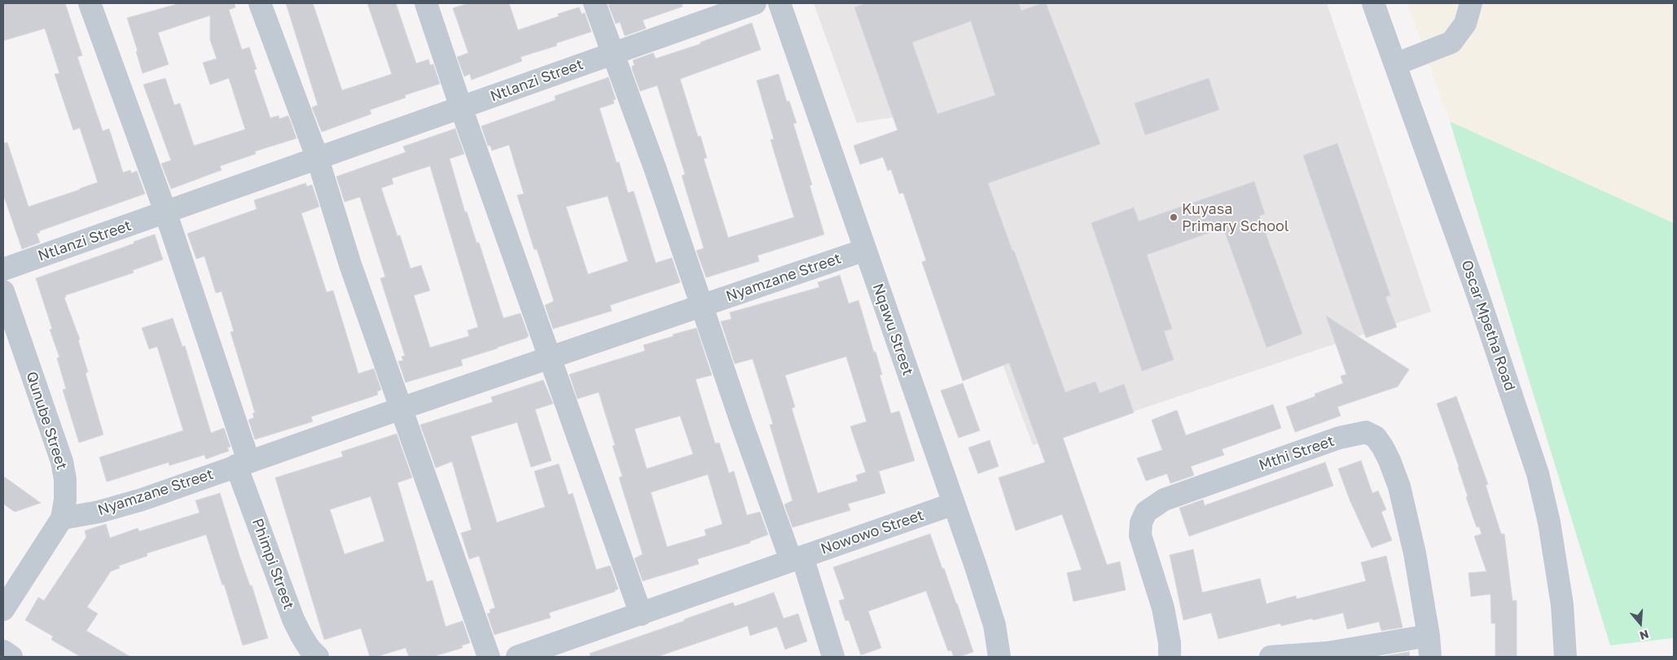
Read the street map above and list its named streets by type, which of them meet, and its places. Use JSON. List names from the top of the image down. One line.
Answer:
{"streets":{"street":["Ntlanzi Street","Nyamzane Street","Oscar Mpetha Road","Nqawu Street","Qunube Street","Mthi Street","Nowowo Street","Phimpi Street"]},"crossings":[["Nyamzane Street","Nqawu Street"],["Nyamzane Street","Qunube Street"],["Nyamzane Street","Phimpi Street"],["Nqawu Street","Nowowo Street"]],"places":["Kuyasa Primary School"],"north":"bottom"}
